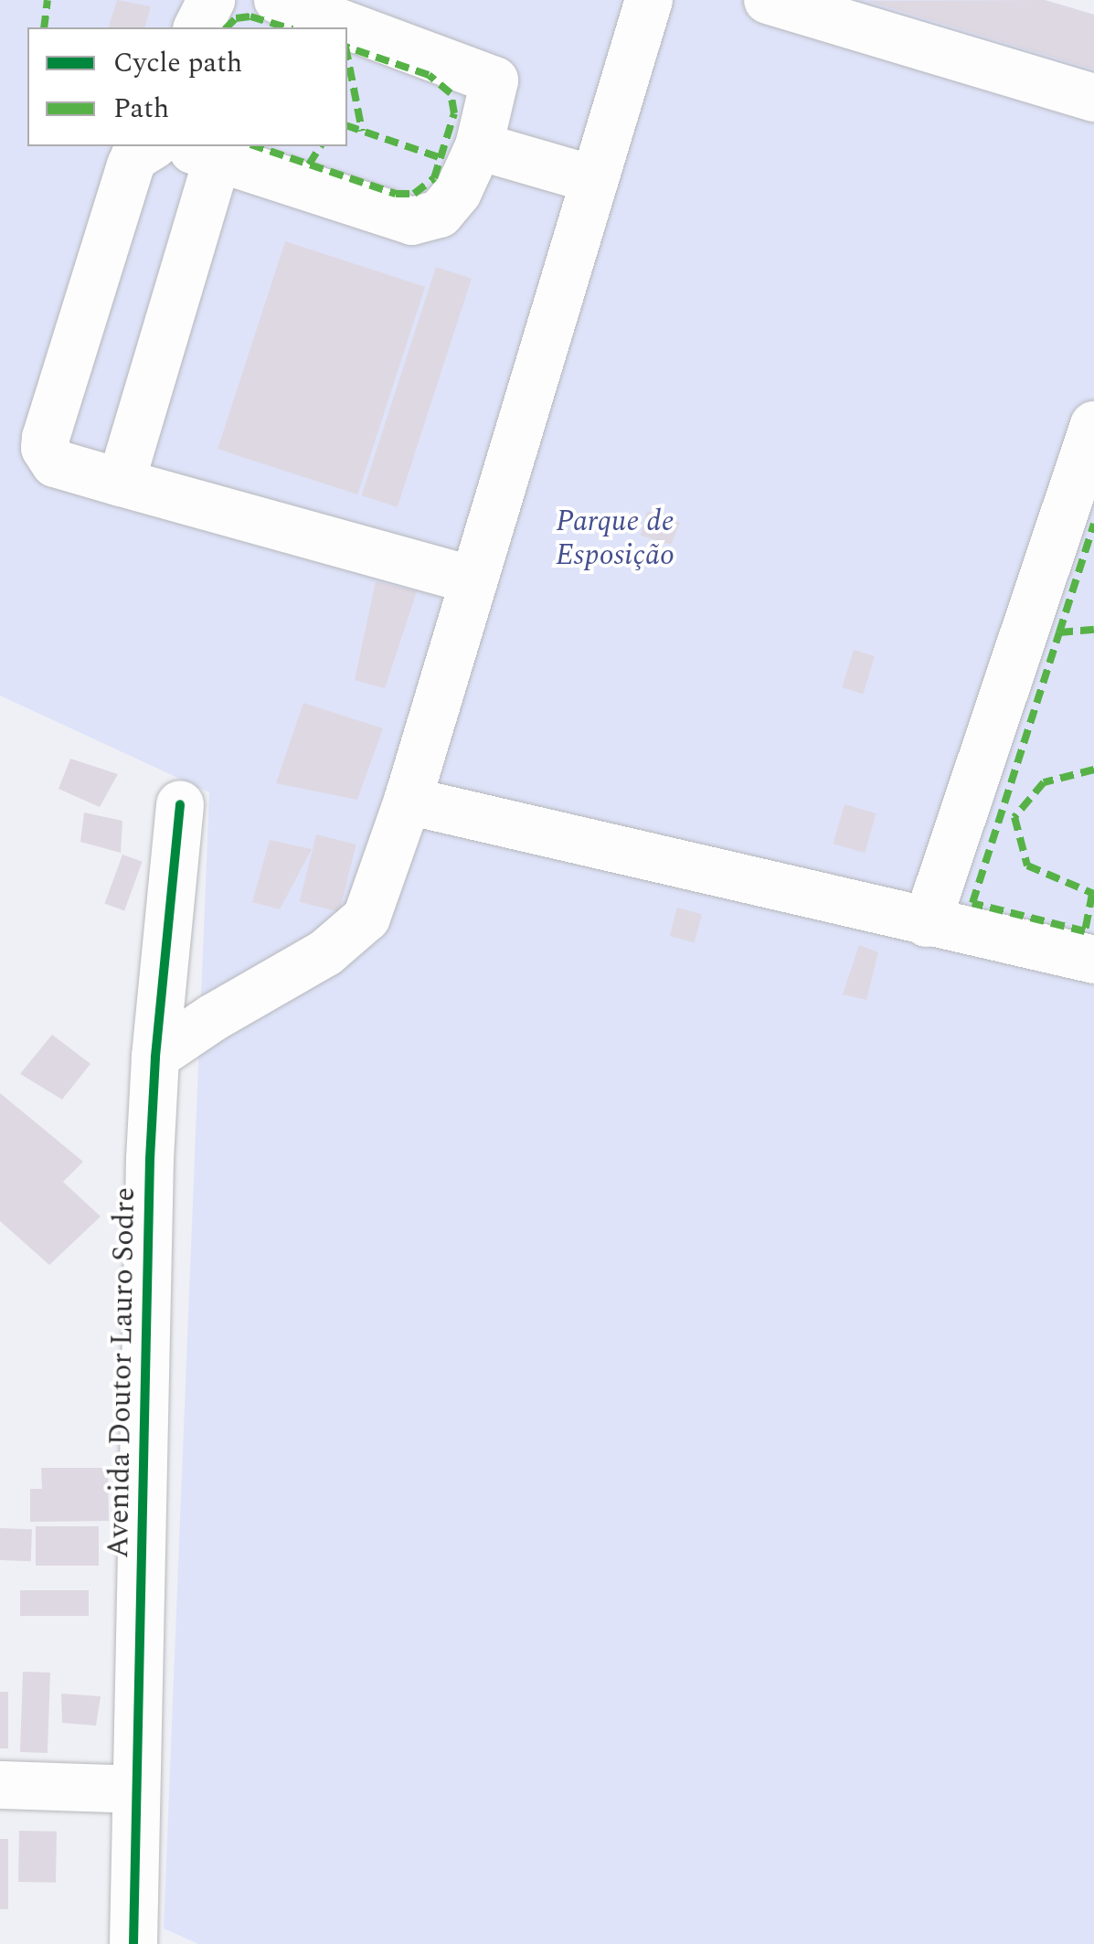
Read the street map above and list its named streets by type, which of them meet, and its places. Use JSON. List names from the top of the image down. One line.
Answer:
{"streets":{"street":["Avenida Doutor Lauro Sodre"]},"parks":["Parque de Esposição"],"legend":["Cycle path","Path"]}
